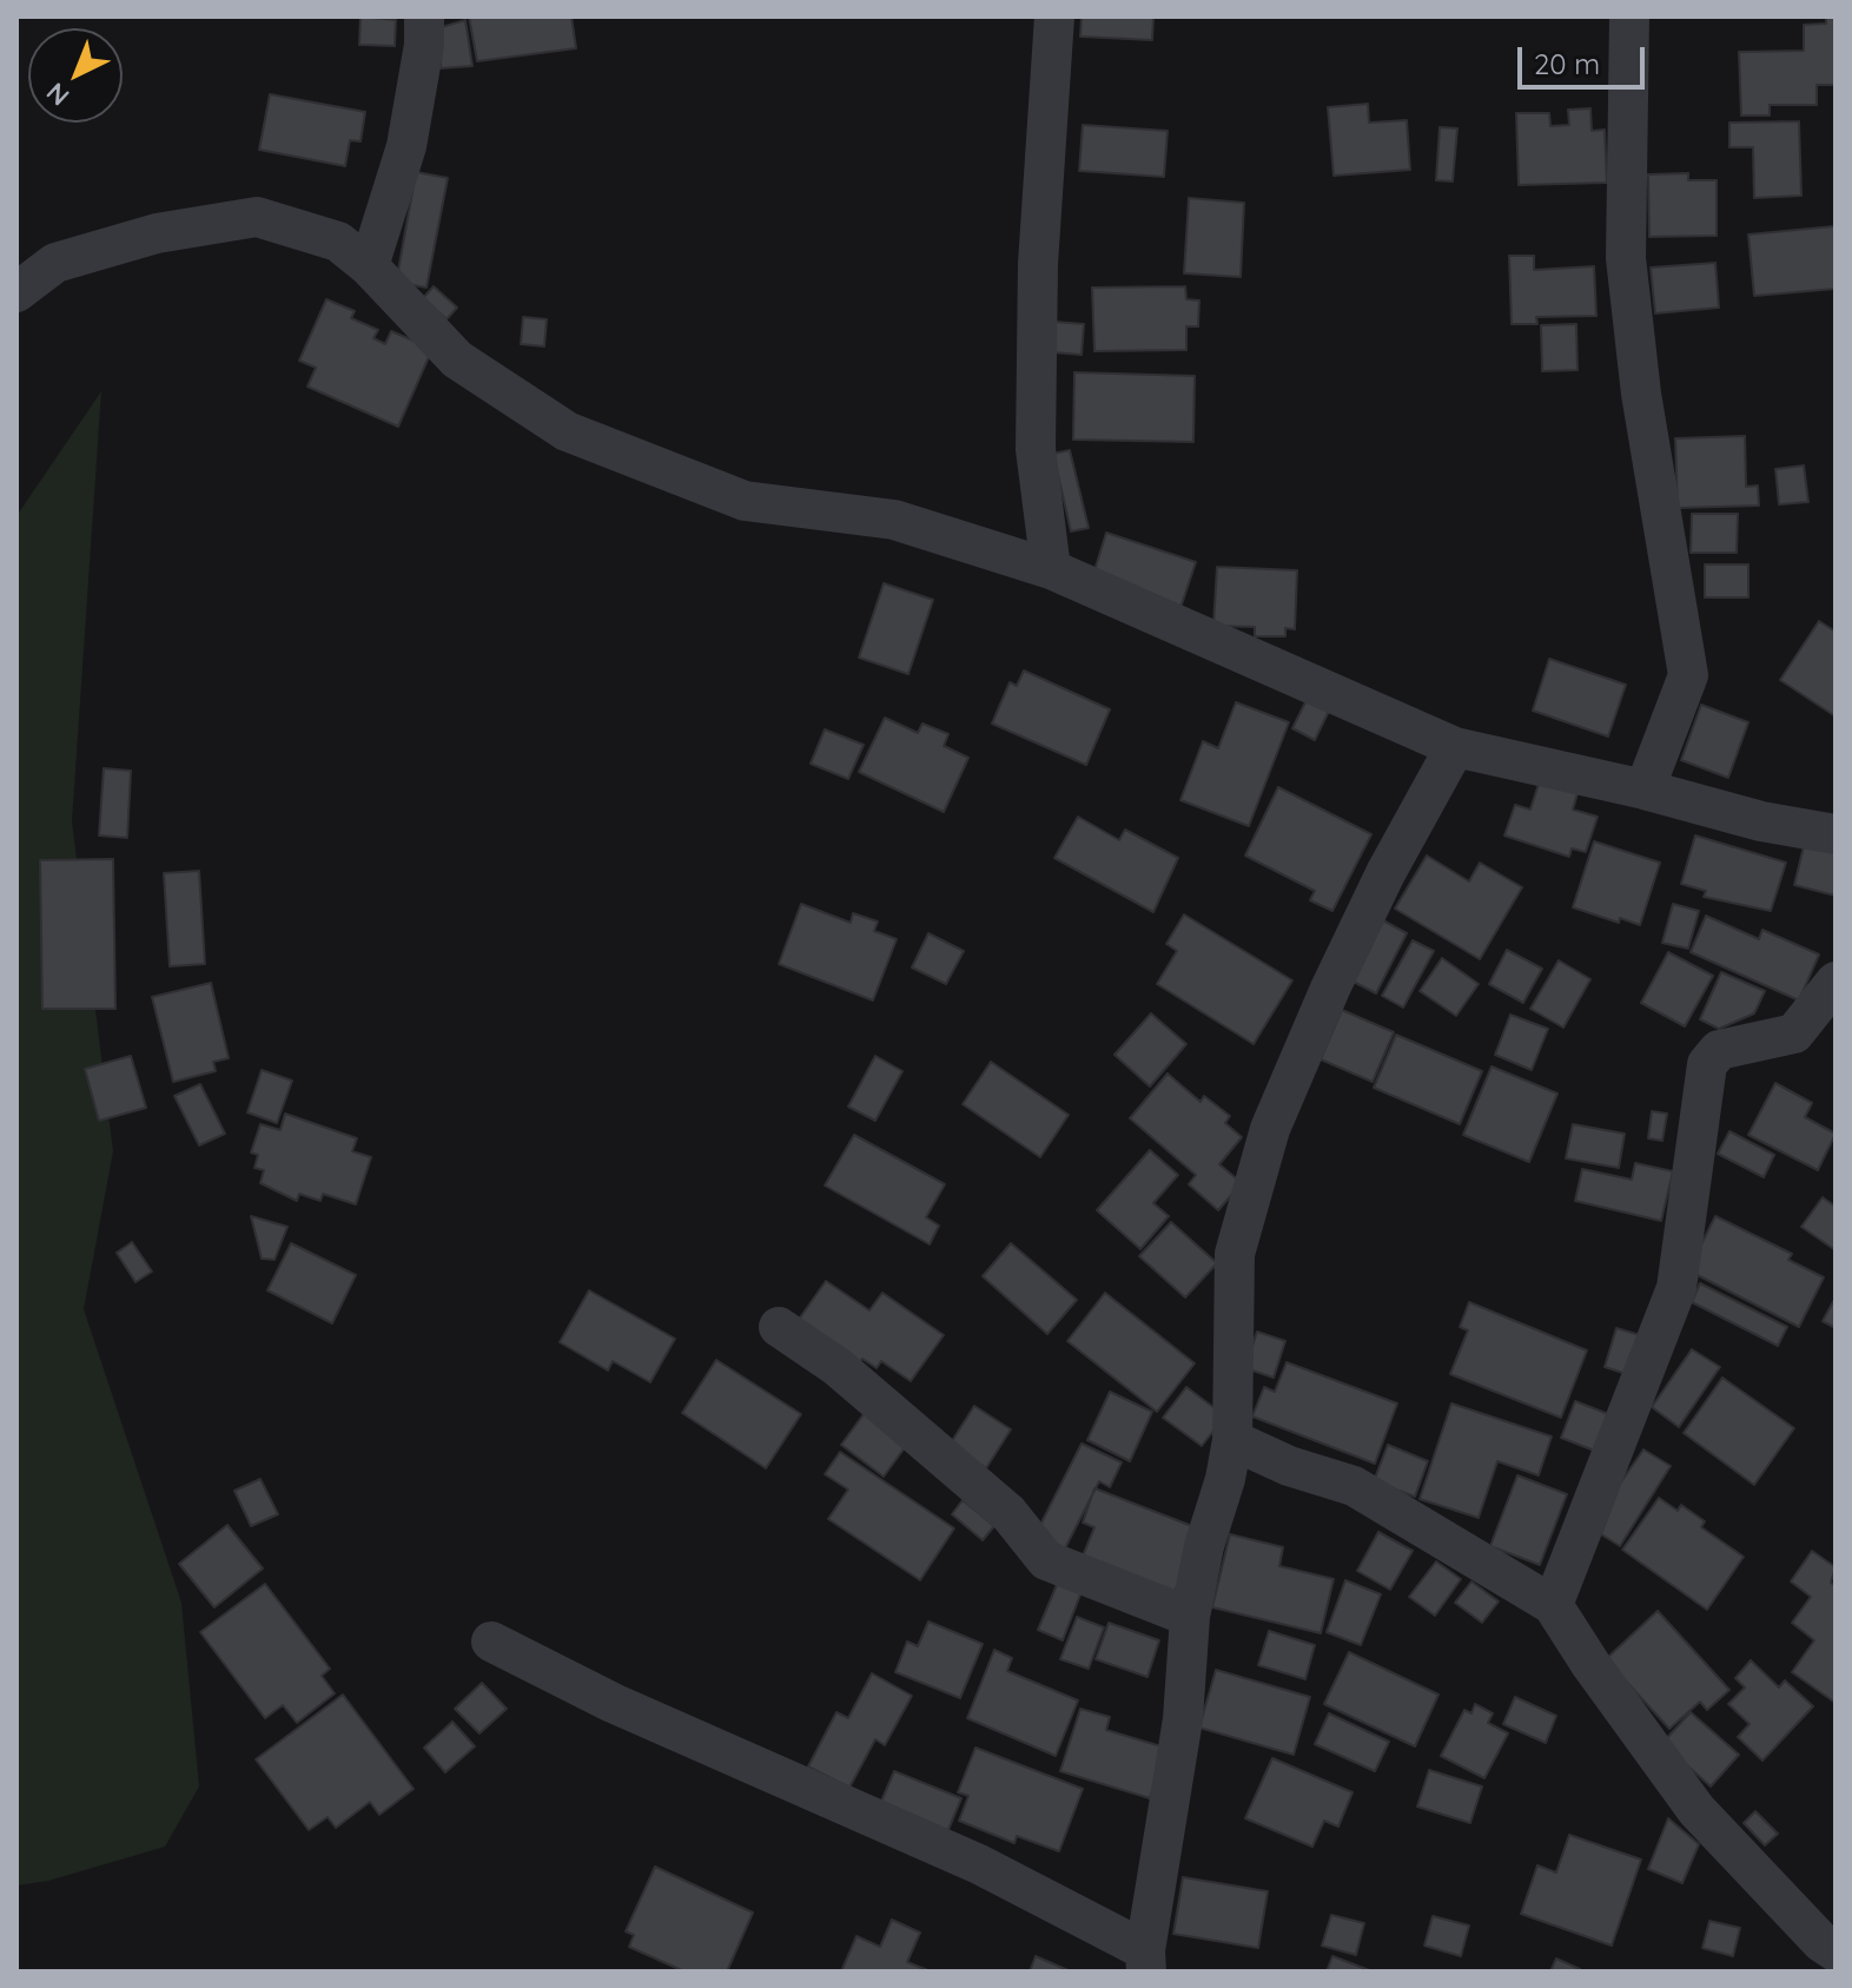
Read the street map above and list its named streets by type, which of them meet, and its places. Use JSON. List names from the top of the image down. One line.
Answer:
{"scale_bar":"20 m","north":"bottom left"}
